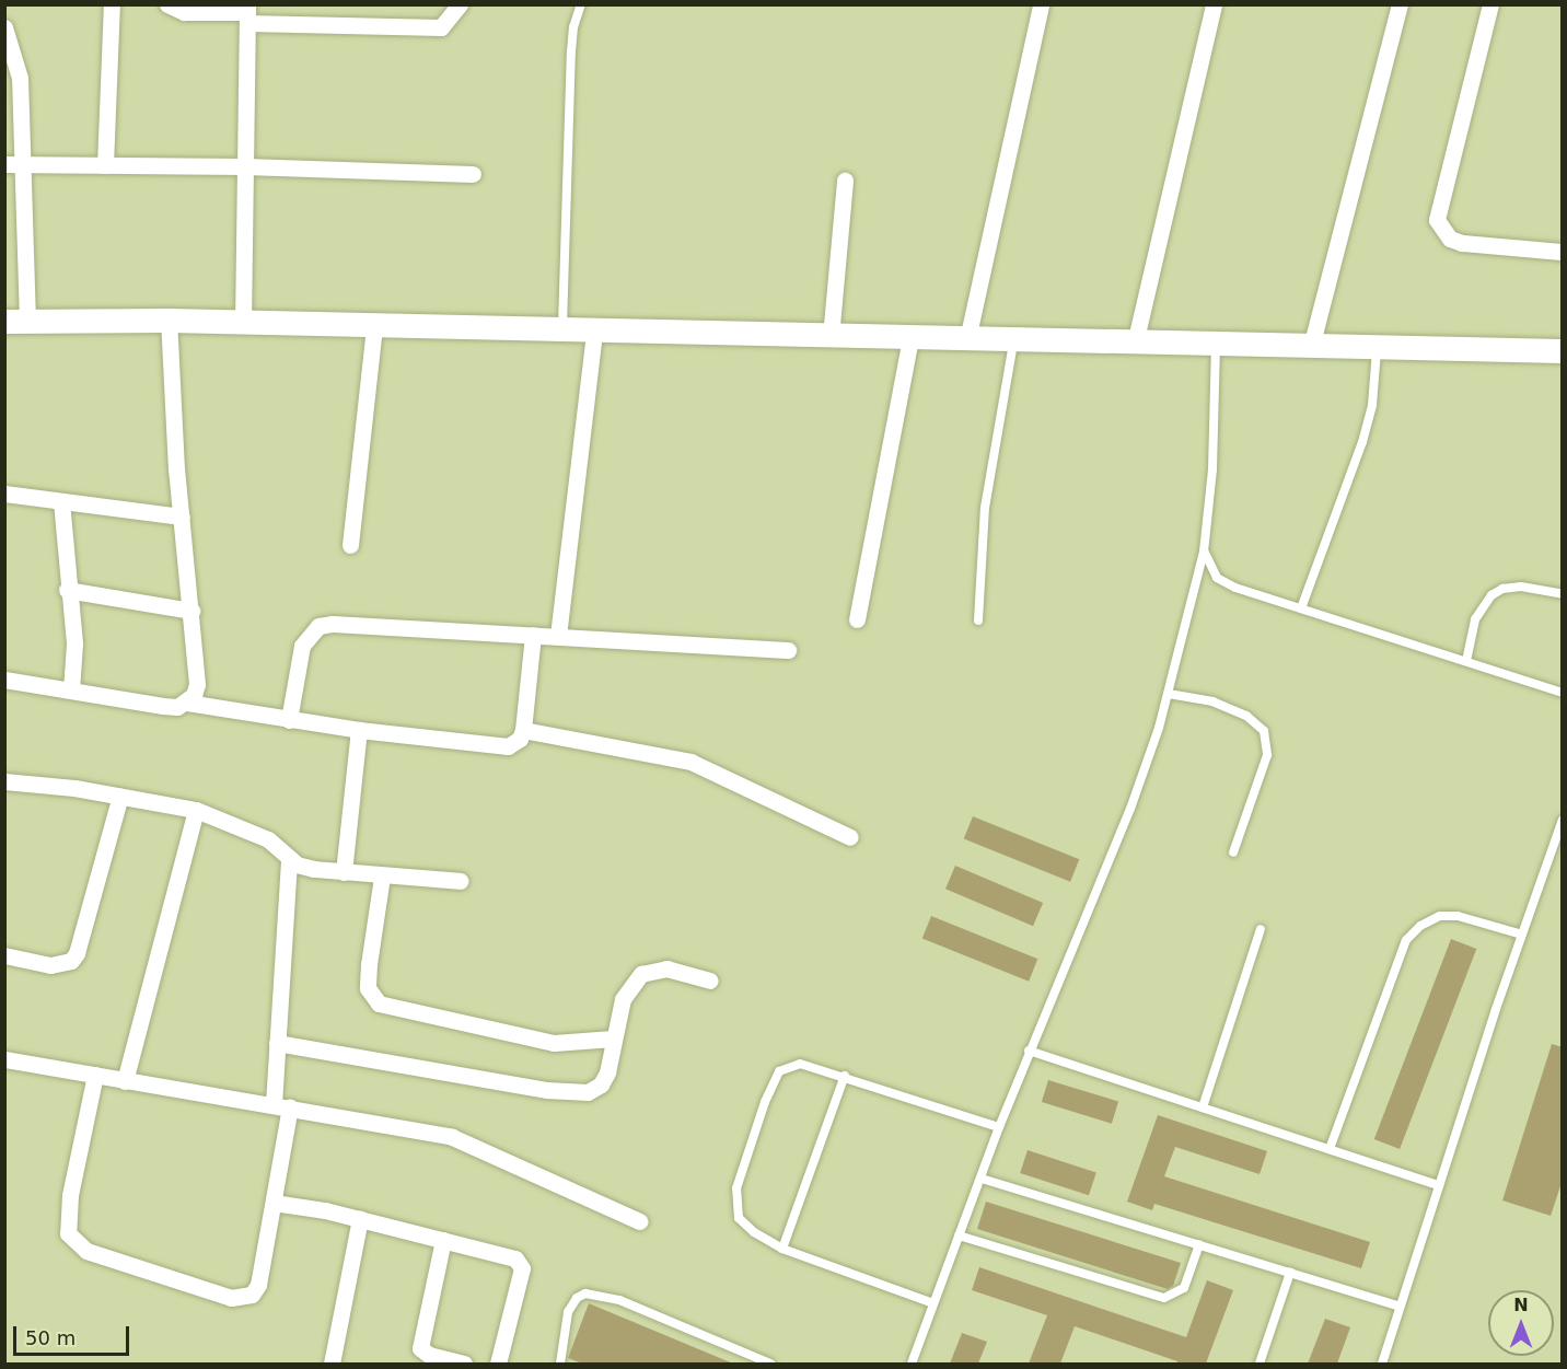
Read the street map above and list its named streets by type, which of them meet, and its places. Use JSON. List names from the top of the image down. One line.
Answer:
{"scale_bar":"50 m","north":"top"}
